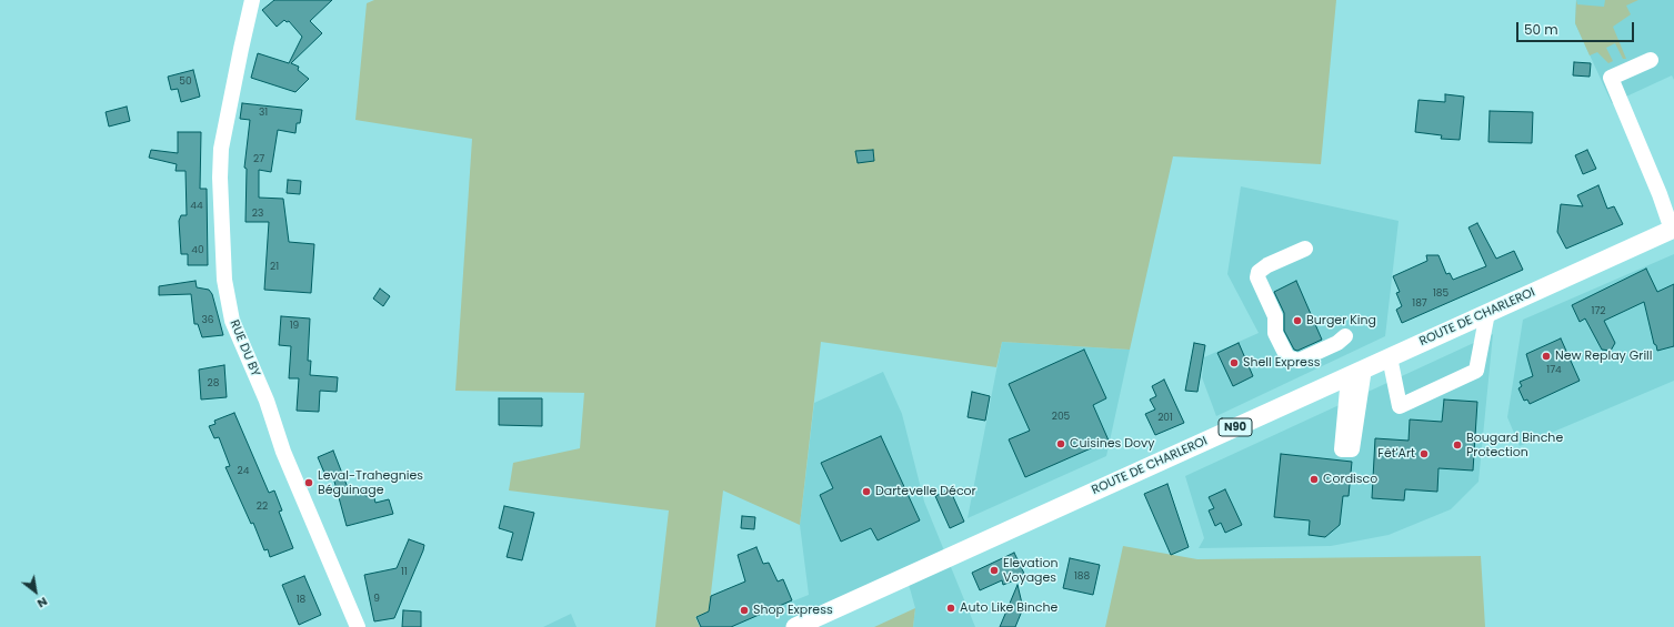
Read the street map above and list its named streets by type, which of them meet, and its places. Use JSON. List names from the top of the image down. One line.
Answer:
{"streets":{"main road":["ROUTE DE CHARLEROI","N90"],"street":["RUE DU BY"]},"places":["Burger King","New Replay Grill","Shell Express","Cuisines Dovy","Bougard Binche Protection","Fêt'Art","Cordisco","Leval-Trahegnies Béguinage","Dartevelle Décor","Elevation Voyages","Auto Like Binche","Shop Express"],"house_numbers":["50","31","27","44","23","40","21","185","187","172","36","19","174","28","205","201","24","22","11","188","9","18"],"scale_bar":"50 m","north":"bottom right"}
